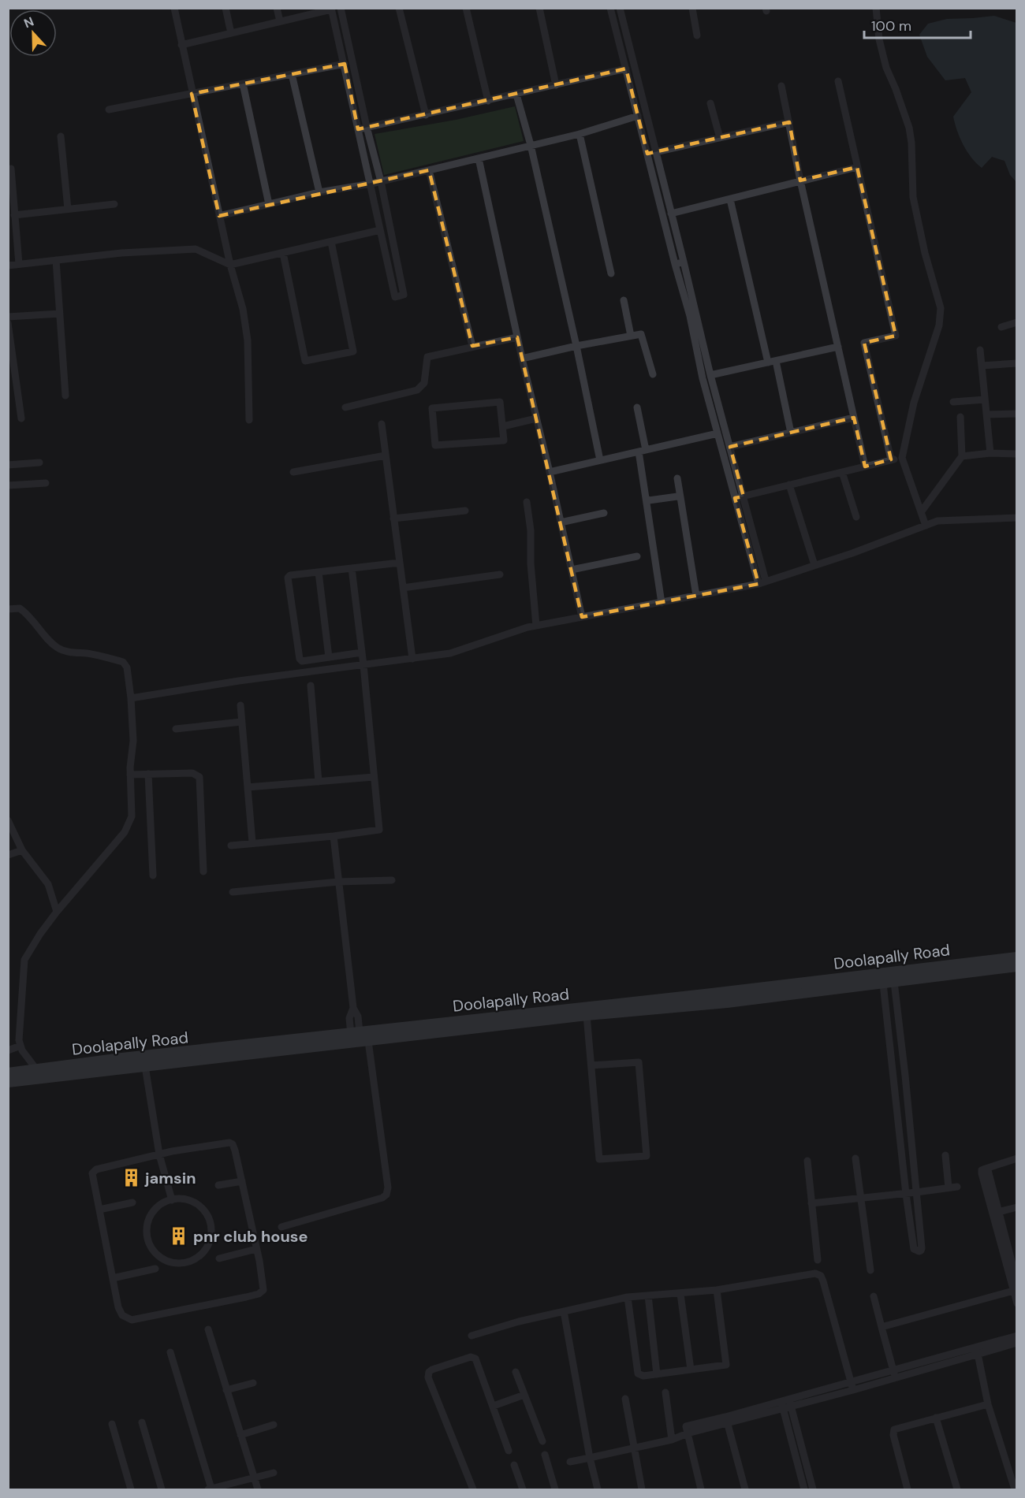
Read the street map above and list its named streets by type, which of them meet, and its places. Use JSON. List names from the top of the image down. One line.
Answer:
{"streets":{"main road":["Doolapally Road"]},"places":{"building":["jamsin","pnr club house"]},"scale_bar":"100 m","north":"top"}
